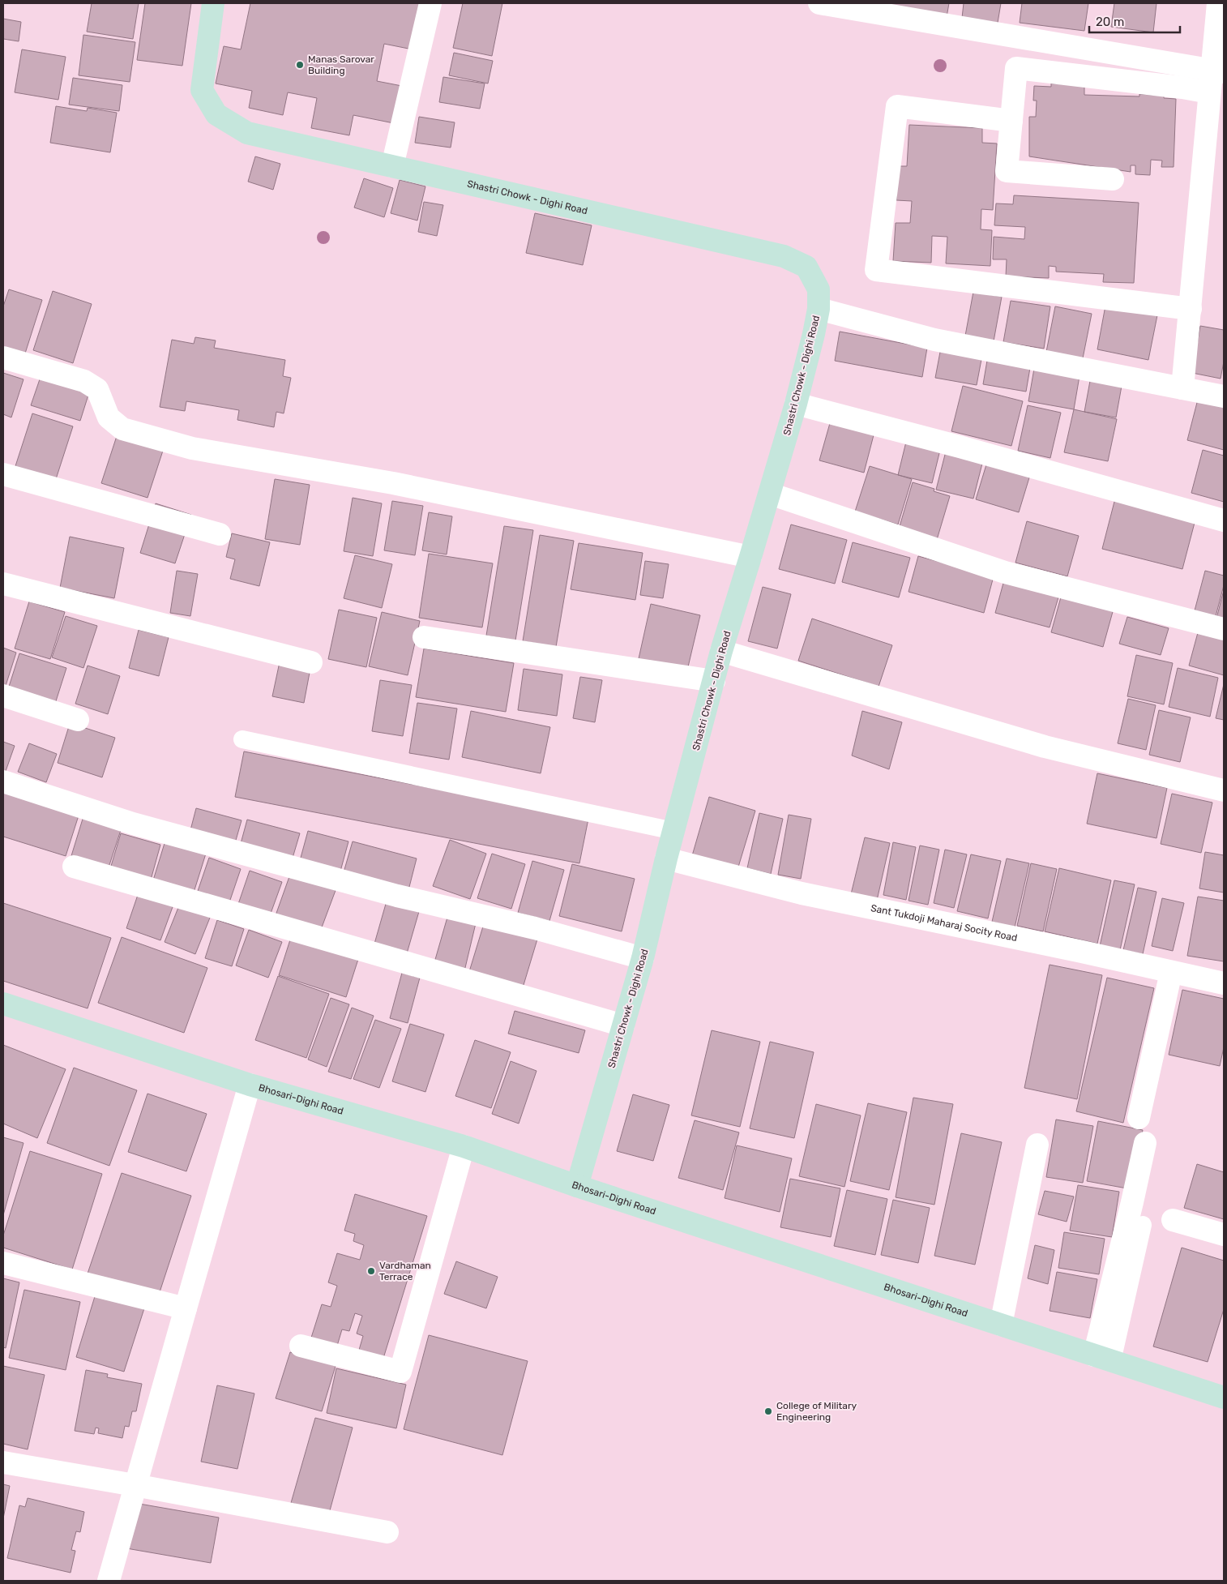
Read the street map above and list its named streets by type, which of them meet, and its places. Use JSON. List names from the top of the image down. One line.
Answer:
{"streets":{"street":["Shastri Chowk - Dighi Road","Sant Tukdoji Maharaj Socity Road","Bhosari-Dighi Road"]},"crossings":[["Shastri Chowk - Dighi Road","Sant Tukdoji Maharaj Socity Road"],["Shastri Chowk - Dighi Road","Bhosari-Dighi Road"]],"places":["Manas Sarovar Building","Vardhaman Terrace","College of Military Engineering"],"scale_bar":"20 m"}
